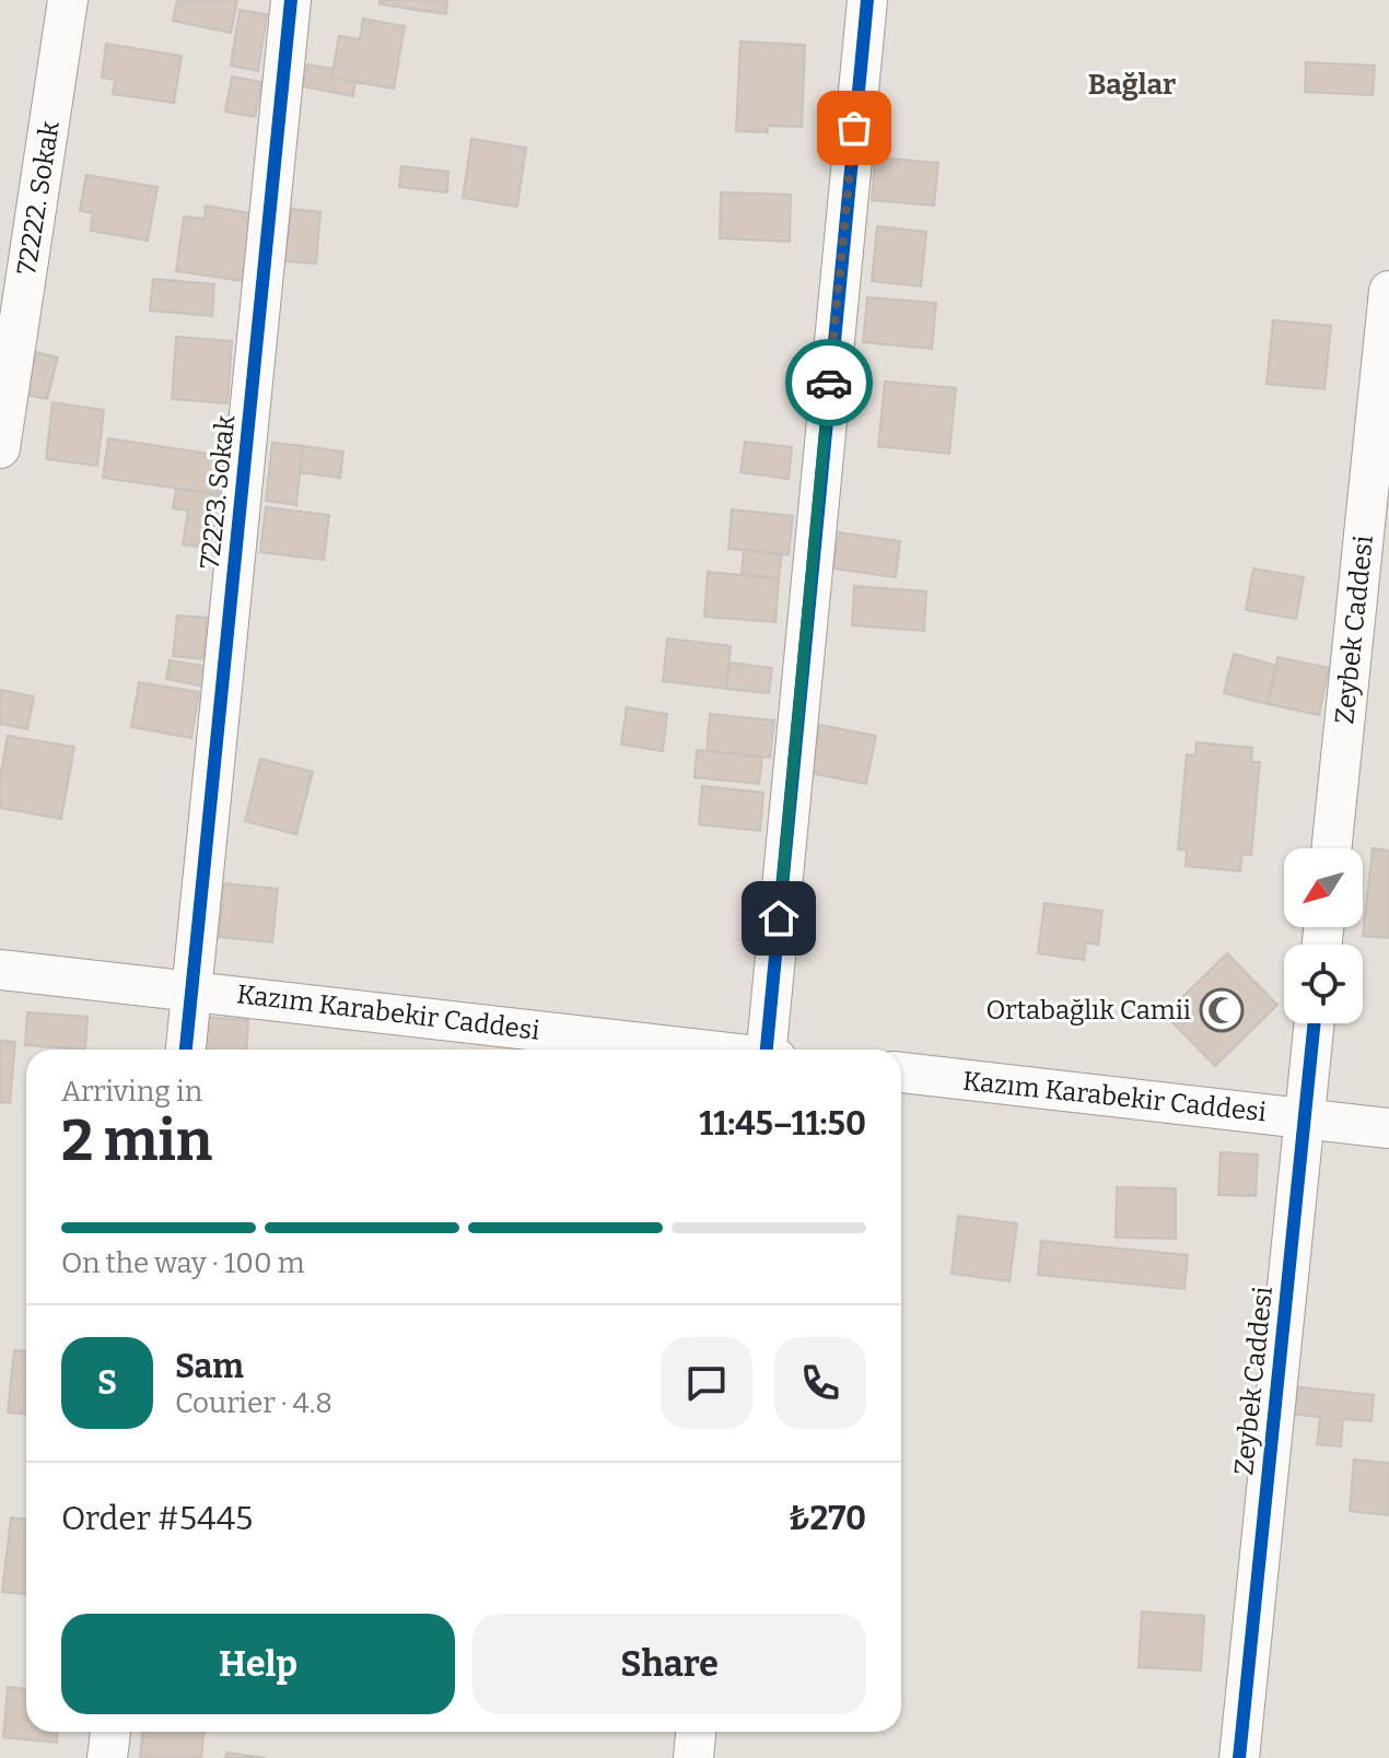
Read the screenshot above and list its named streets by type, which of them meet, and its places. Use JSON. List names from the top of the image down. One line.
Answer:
{"streets":{"street":["72222. Sokak","72223. Sokak","Zeybek Caddesi","Kazım Karabekir Caddesi"]},"crossings":[["72223. Sokak","Kazım Karabekir Caddesi"],["Zeybek Caddesi","Kazım Karabekir Caddesi"]],"districts":["Bağlar"],"places":{"mosque":["Ortabağlık Camii"]},"north":"bottom left","page":{"heading":["2 min","Arriving in","11:45–11:50"],"panel":["Sam","Courier · 4.8","Order #5445","₺270"],"bar":"On the way · 100 m","round":"S","buttons":["Help","Share"]}}
